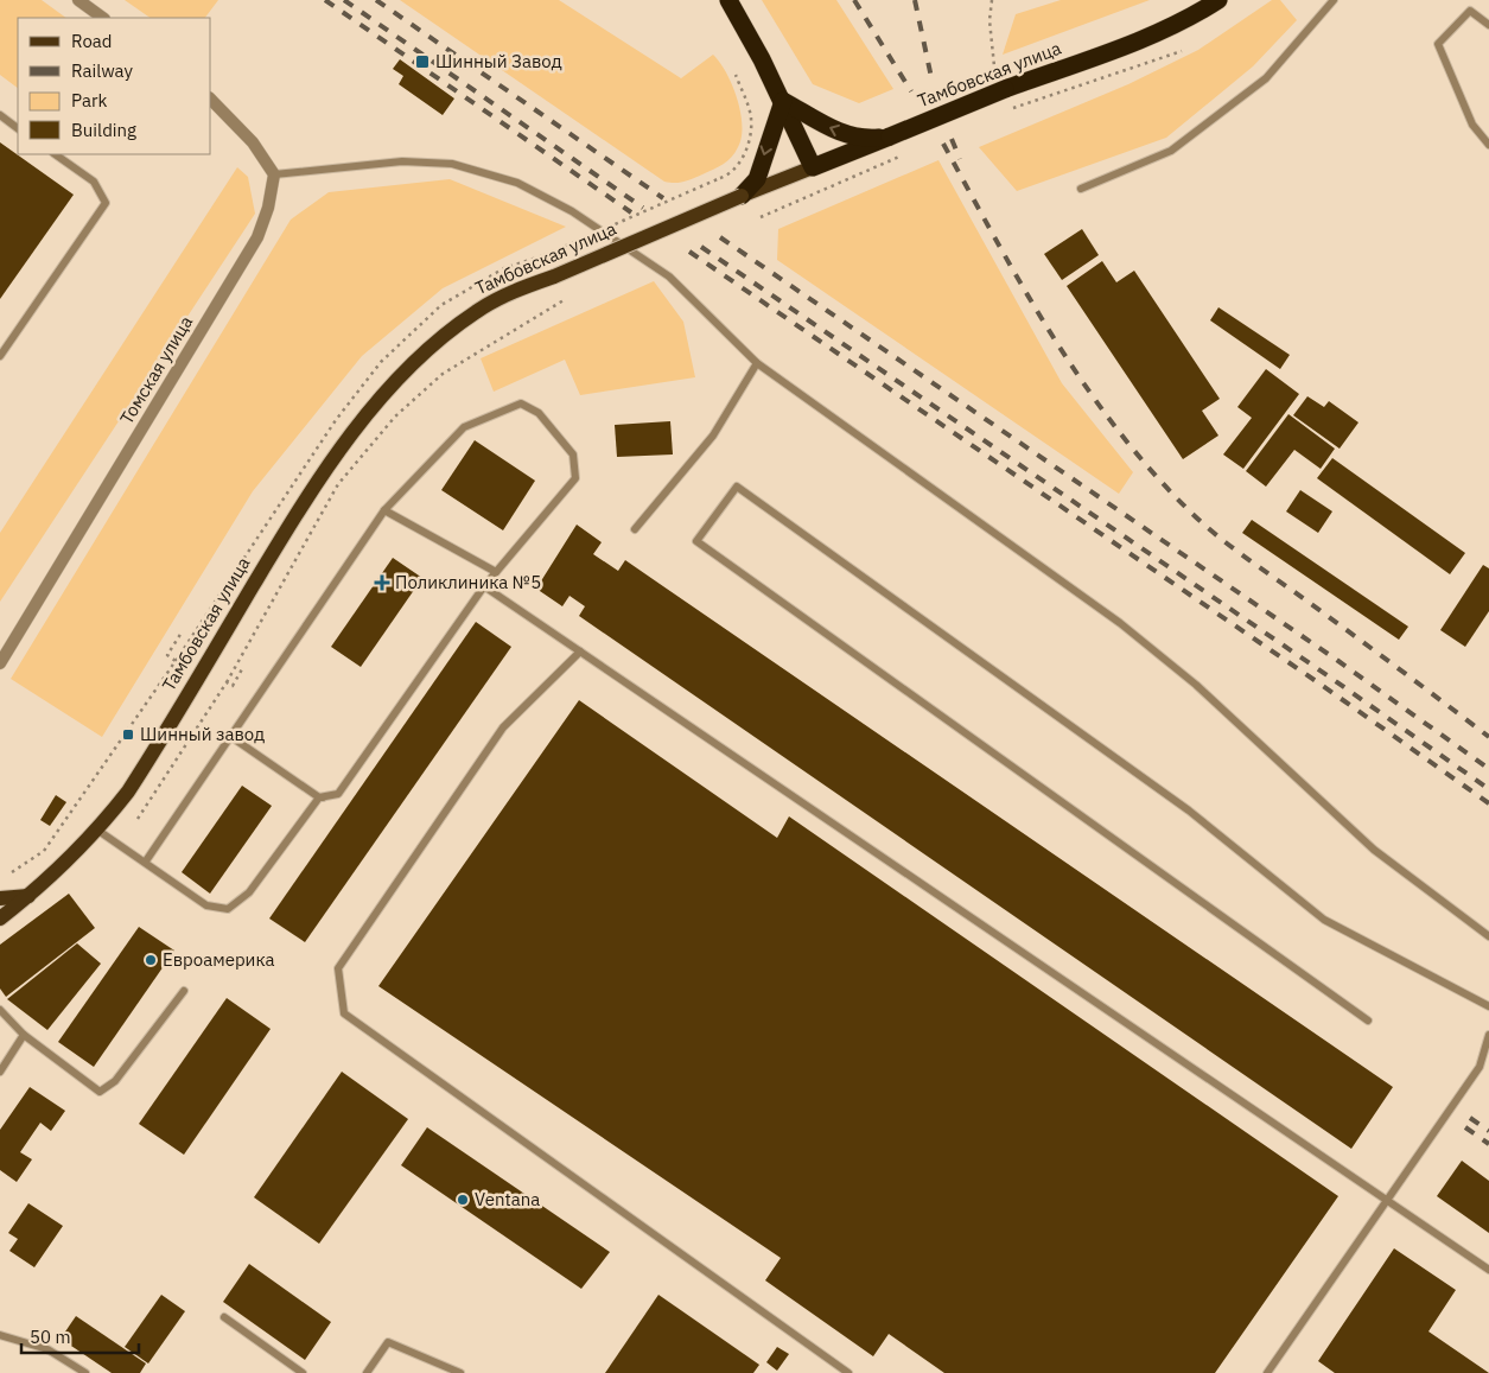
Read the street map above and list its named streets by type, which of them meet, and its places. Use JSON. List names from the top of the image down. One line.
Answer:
{"streets":{"highway":["Тамбовская улица"],"street":["Томская улица"]},"places":{"transit":["Шинный Завод","Шинный завод"],"health":["Поликлиника №5"],"other":["Евроамерика","Ventana"]},"legend":["Road","Railway","Park","Building"],"scale_bar":"50 m"}
